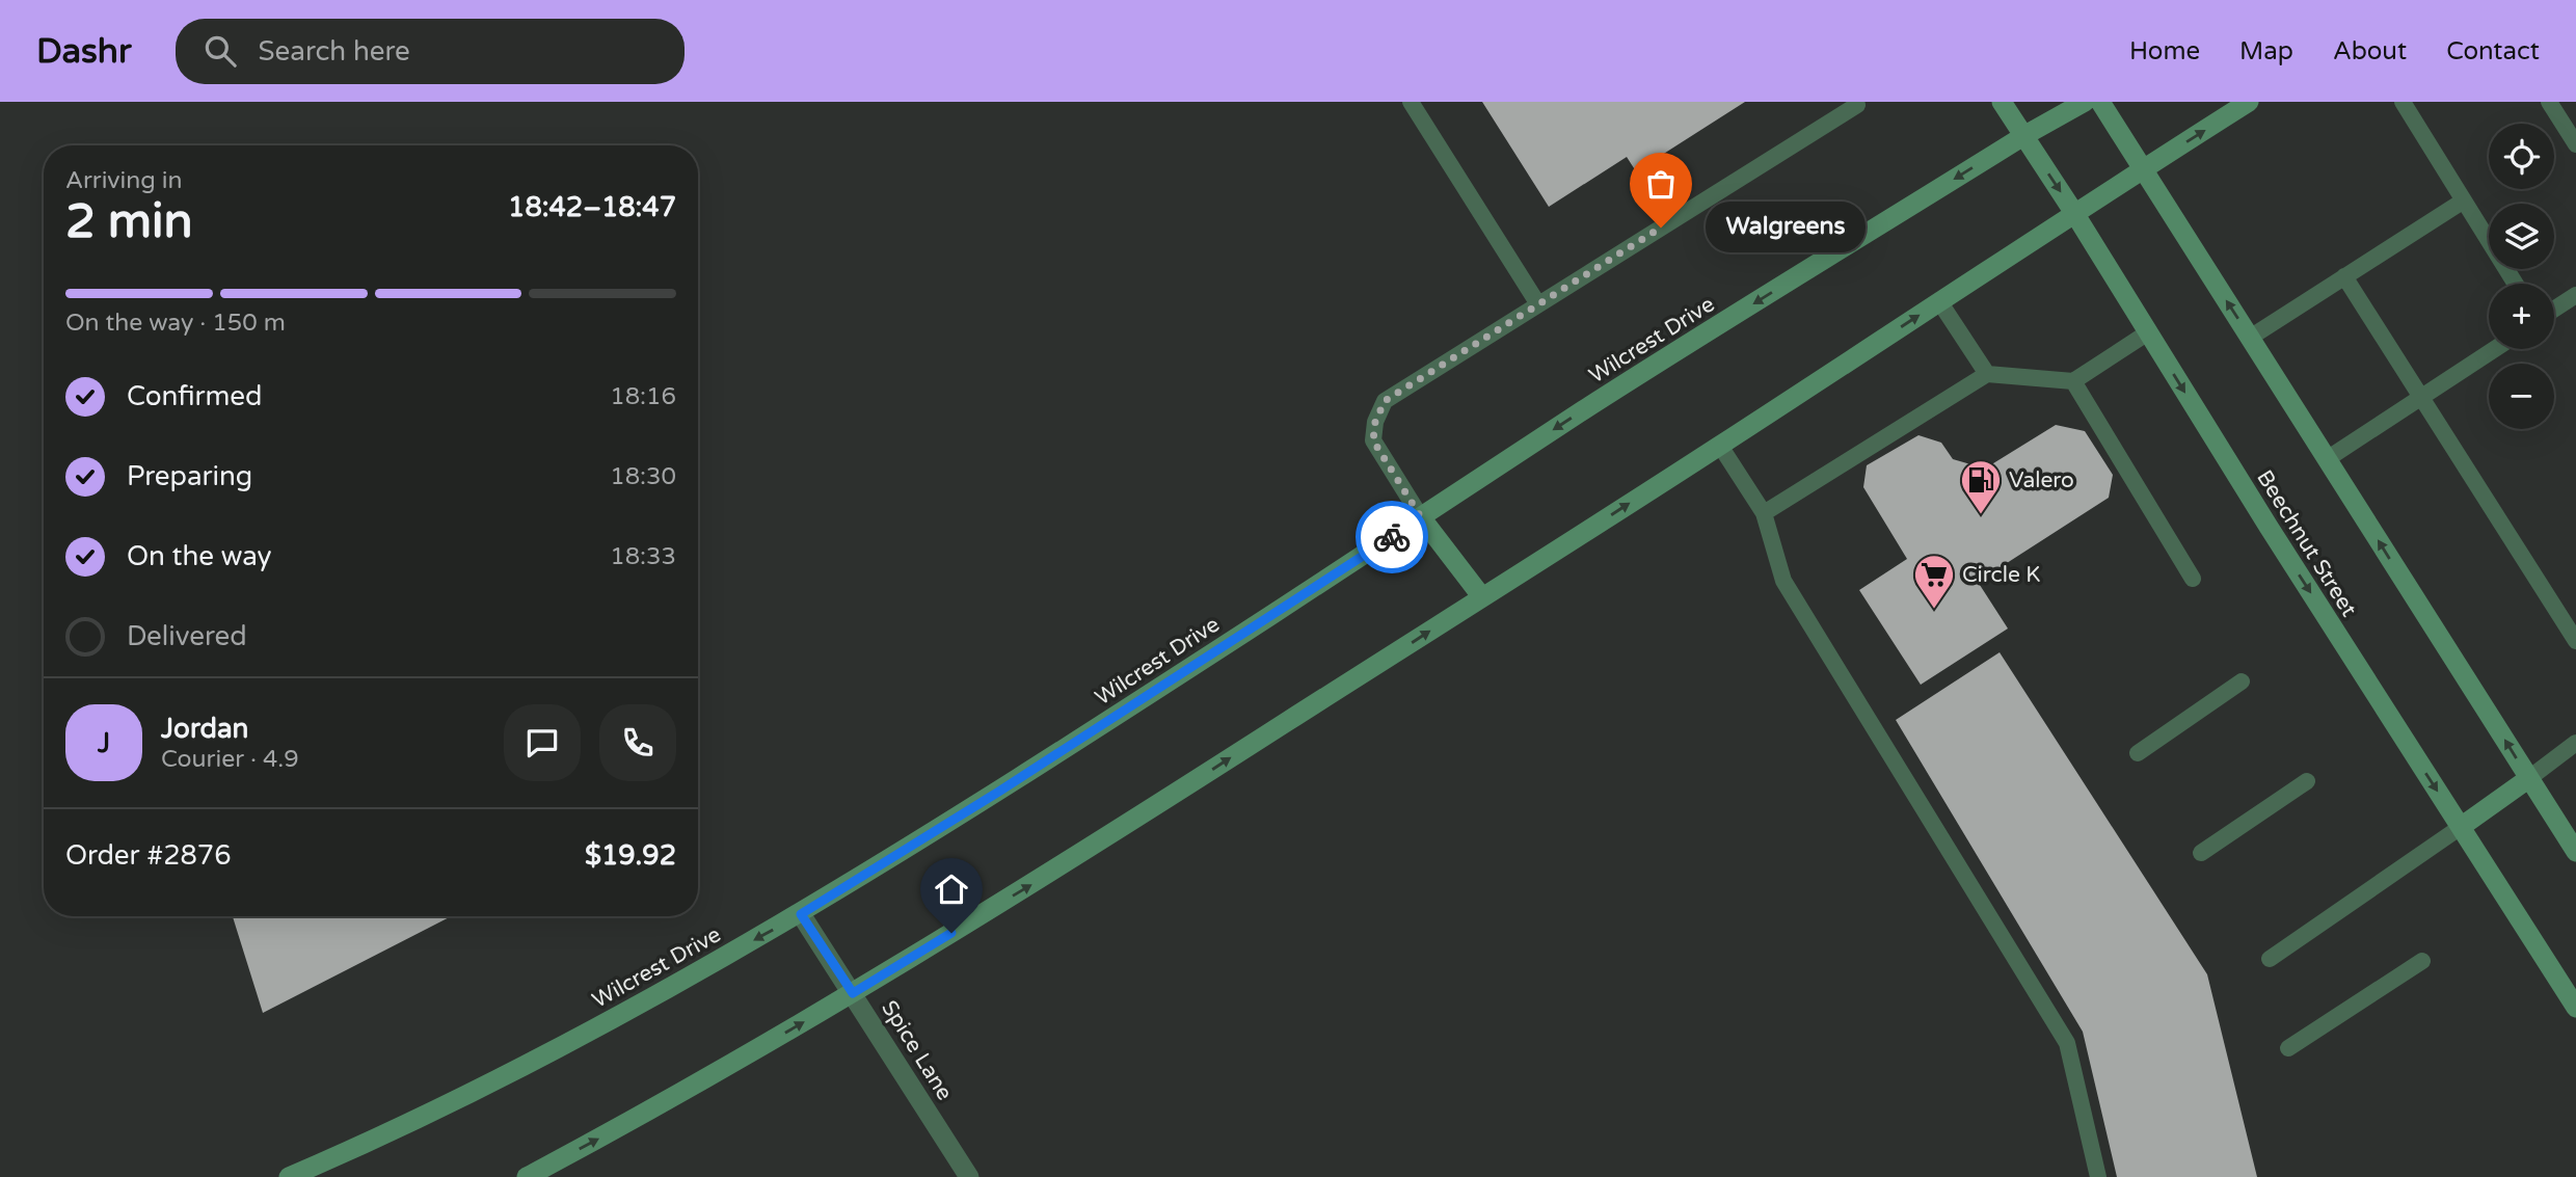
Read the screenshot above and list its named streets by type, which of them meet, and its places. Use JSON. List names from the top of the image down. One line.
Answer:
{"streets":{"main road":["Wilcrest Drive","Beechnut Street"],"street":["Spice Lane"]},"crossings":[["Wilcrest Drive","Beechnut Street"],["Wilcrest Drive","Spice Lane"]],"places":{"other":["Walgreens"],"fuel station":["Valero"],"supermarket":["Circle K"]},"page":{"header":"Dashr","search":"Search here","nav":["Home","Map","About","Contact"],"map_buttons":["+","−"],"heading":["2 min","Arriving in","18:42–18:47"],"panel":["Jordan","Courier · 4.9","Order #2876","$19.92"],"bubble":"Walgreens","bar":"On the way · 150 m","list":[["Confirmed","18:16"],["Preparing","18:30"],["On the way","18:33"],"Delivered"],"round":"J"}}
